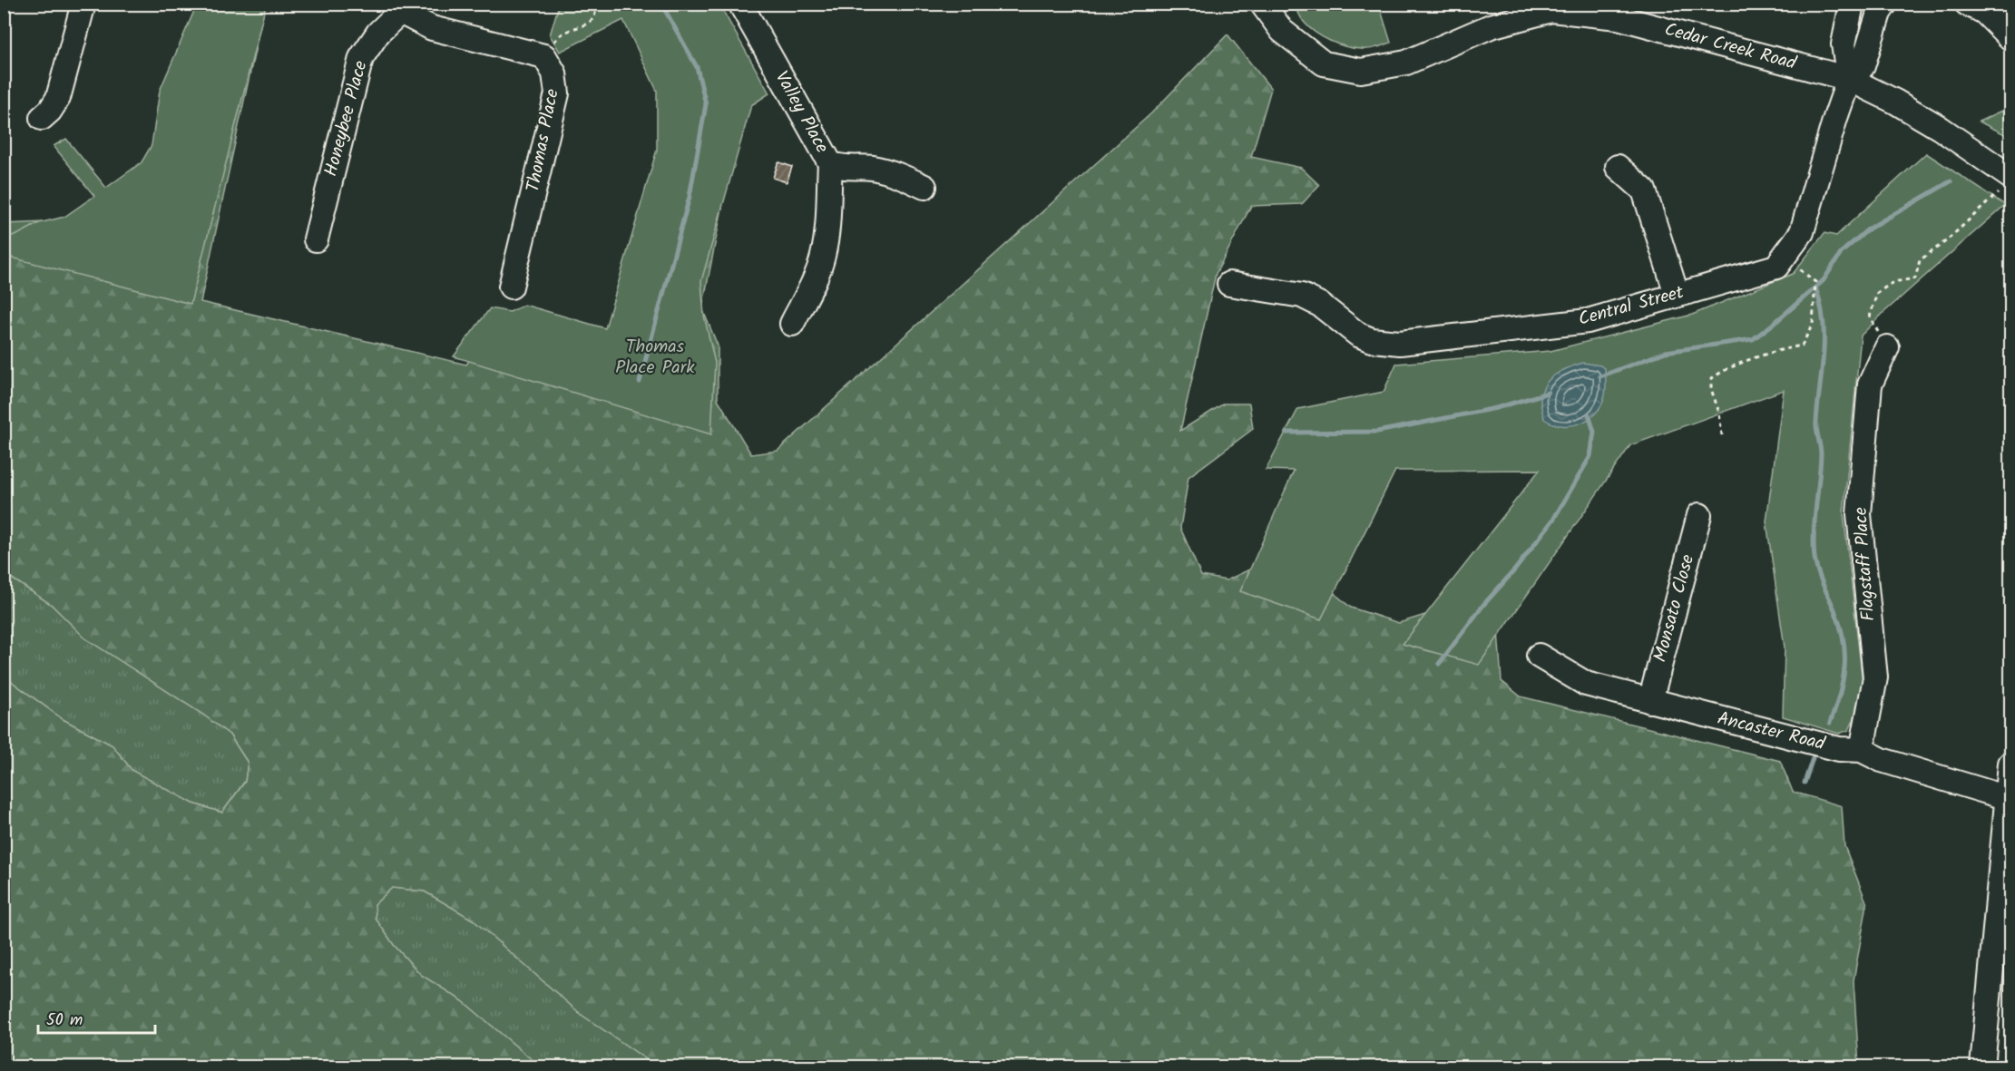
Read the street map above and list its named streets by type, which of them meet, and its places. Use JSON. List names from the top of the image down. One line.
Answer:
{"streets":{"street":["Cedar Creek Road","Valley Place","Honeybee Place","Thomas Place","Central Street","Flagstaff Place","Monsato Close","Ancaster Road"]},"crossings":[["Cedar Creek Road","Central Street"],["Flagstaff Place","Ancaster Road"],["Monsato Close","Ancaster Road"]],"parks":["Thomas Place Park"],"scale_bar":"50 m"}
